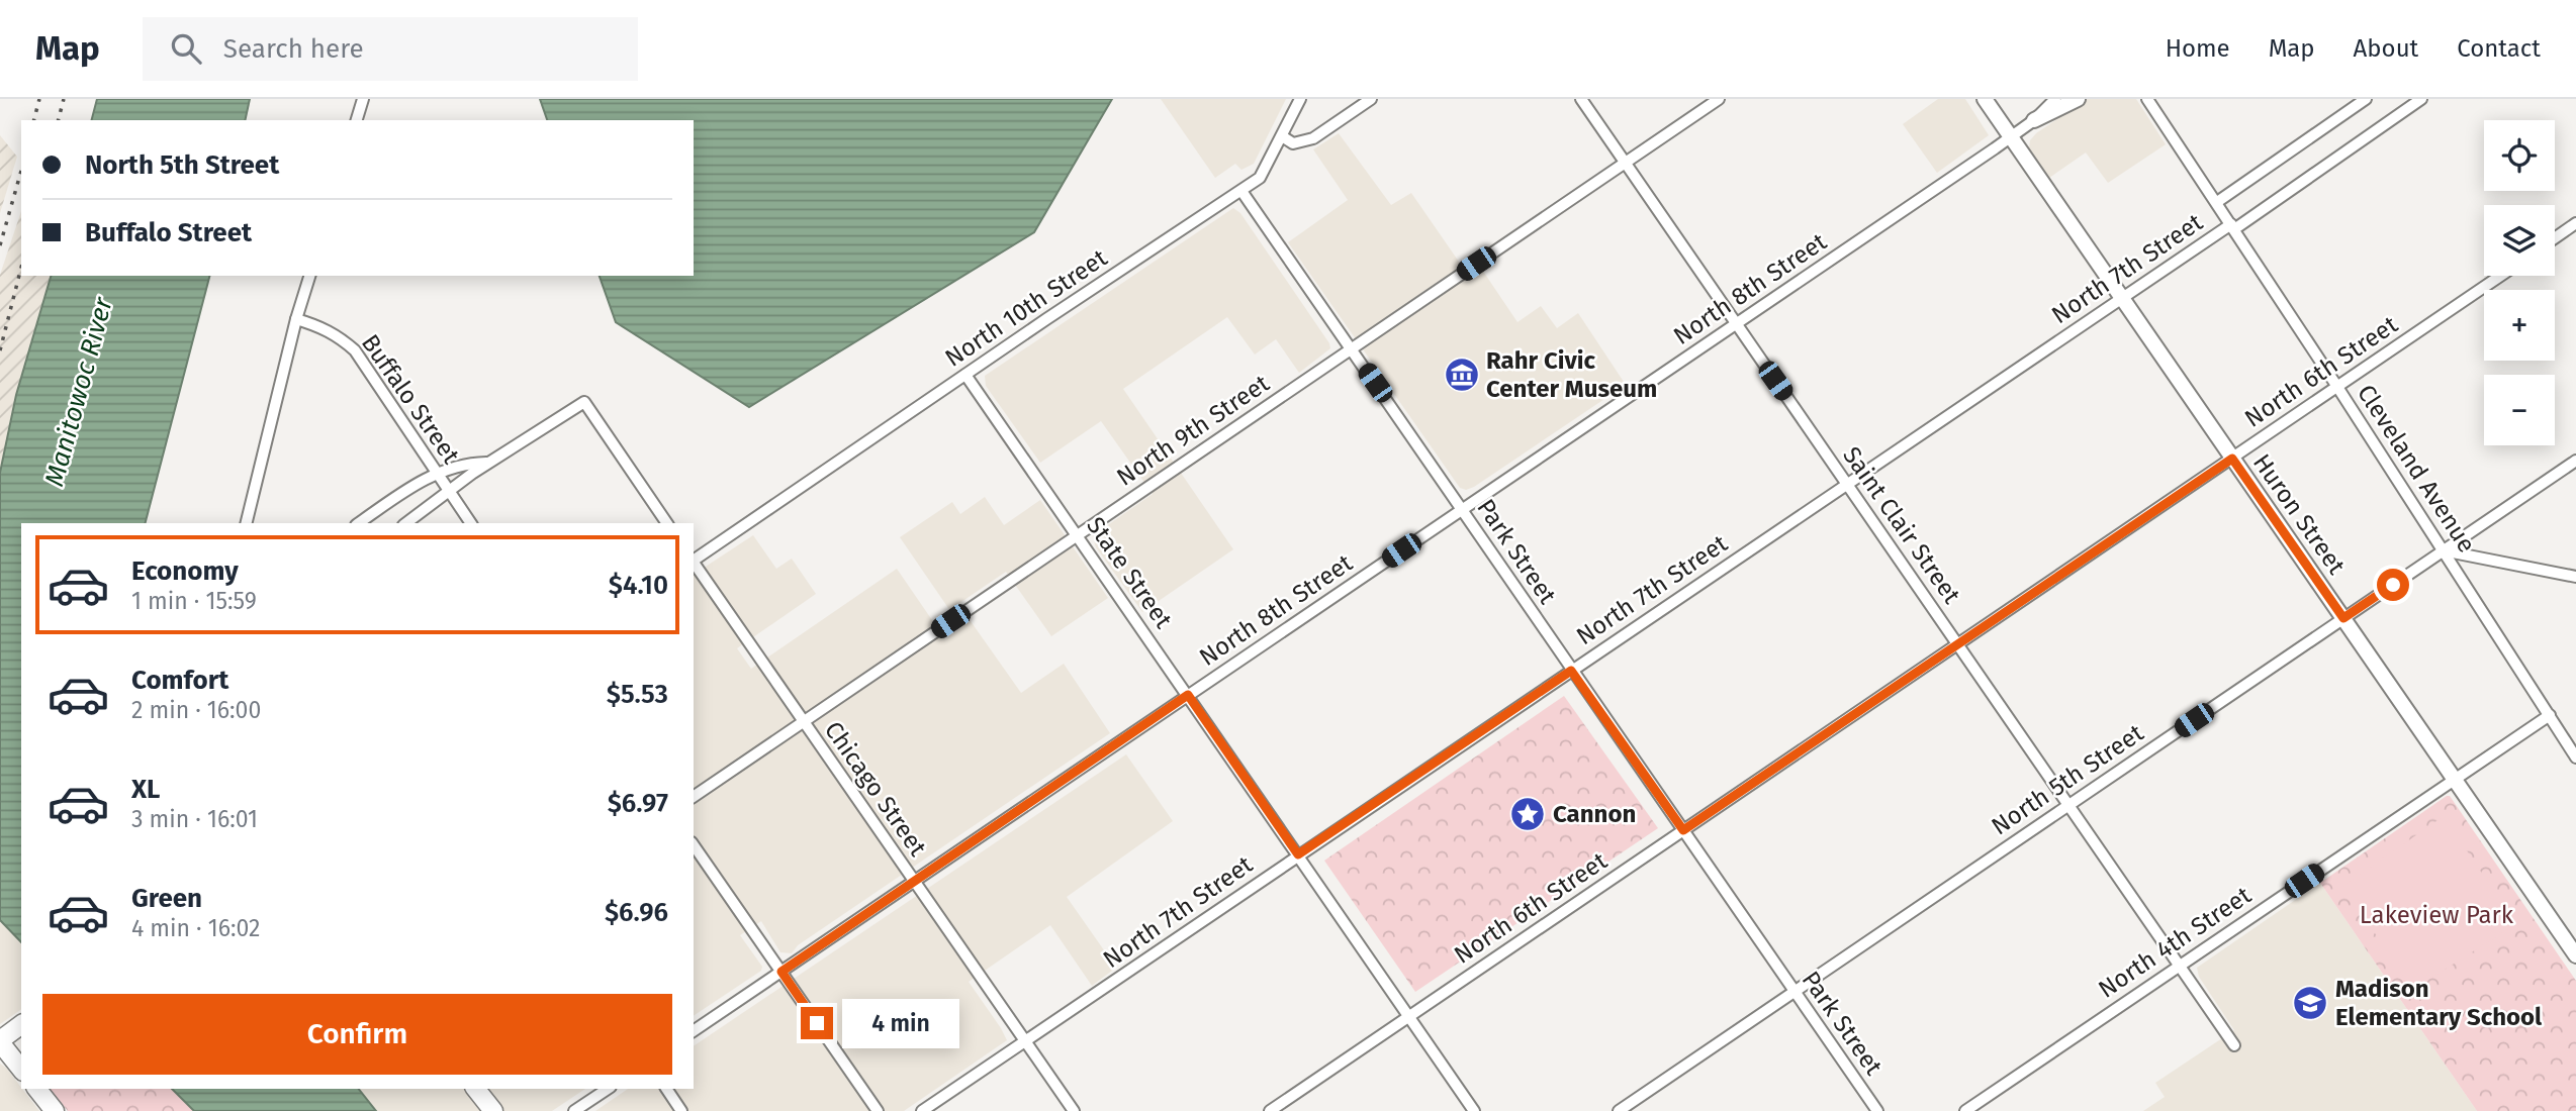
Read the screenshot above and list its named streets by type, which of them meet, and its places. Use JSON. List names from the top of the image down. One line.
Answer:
{"streets":{"street":["North 7th Street","North 8th Street","North 10th Street","North 6th Street","Buffalo Street","North 9th Street","Cleveland Avenue","Huron Street","Saint Clair Street","Park Street","State Street","North 5th Street","Chicago Street","North 4th Street"]},"crossings":[["North 7th Street","Cleveland Avenue"],["North 7th Street","Huron Street"],["North 7th Street","Saint Clair Street"],["North 7th Street","Park Street"],["North 7th Street","State Street"],["North 7th Street","Chicago Street"],["North 8th Street","Huron Street"],["North 8th Street","Saint Clair Street"],["North 8th Street","Park Street"],["North 8th Street","State Street"],["North 8th Street","Chicago Street"],["North 10th Street","Park Street"],["North 10th Street","State Street"],["North 6th Street","Cleveland Avenue"],["North 6th Street","Huron Street"],["North 6th Street","Saint Clair Street"],["North 6th Street","Park Street"],["North 6th Street","State Street"],["North 9th Street","Saint Clair Street"],["North 9th Street","Park Street"],["North 9th Street","State Street"],["North 9th Street","Chicago Street"],["Cleveland Avenue","North 5th Street"],["Cleveland Avenue","North 4th Street"],["Huron Street","North 5th Street"],["Huron Street","North 4th Street"],["Saint Clair Street","North 5th Street"],["Saint Clair Street","North 4th Street"],["Park Street","North 5th Street"]],"water":["Manitowoc River"],"parks":["Lakeview Park"],"places":{"museum":["Rahr Civic Center Museum"],"place":["Cannon"],"school or university":["Madison Elementary School"]},"page":{"header":"Map","search":"Search here","nav":["Home","Map","About","Contact"],"map_buttons":["+","−"],"banner":["North 5th Street","Buffalo Street"],"list":[{"name":"Economy","note":"1 min · 15:59","value":"$4.10"},{"name":"Comfort","note":"2 min · 16:00","value":"$5.53"},{"name":"XL","note":"3 min · 16:01","value":"$6.97"},{"name":"Green","note":"4 min · 16:02","value":"$6.96"}],"buttons":"Confirm","bubble":"4 min"}}
